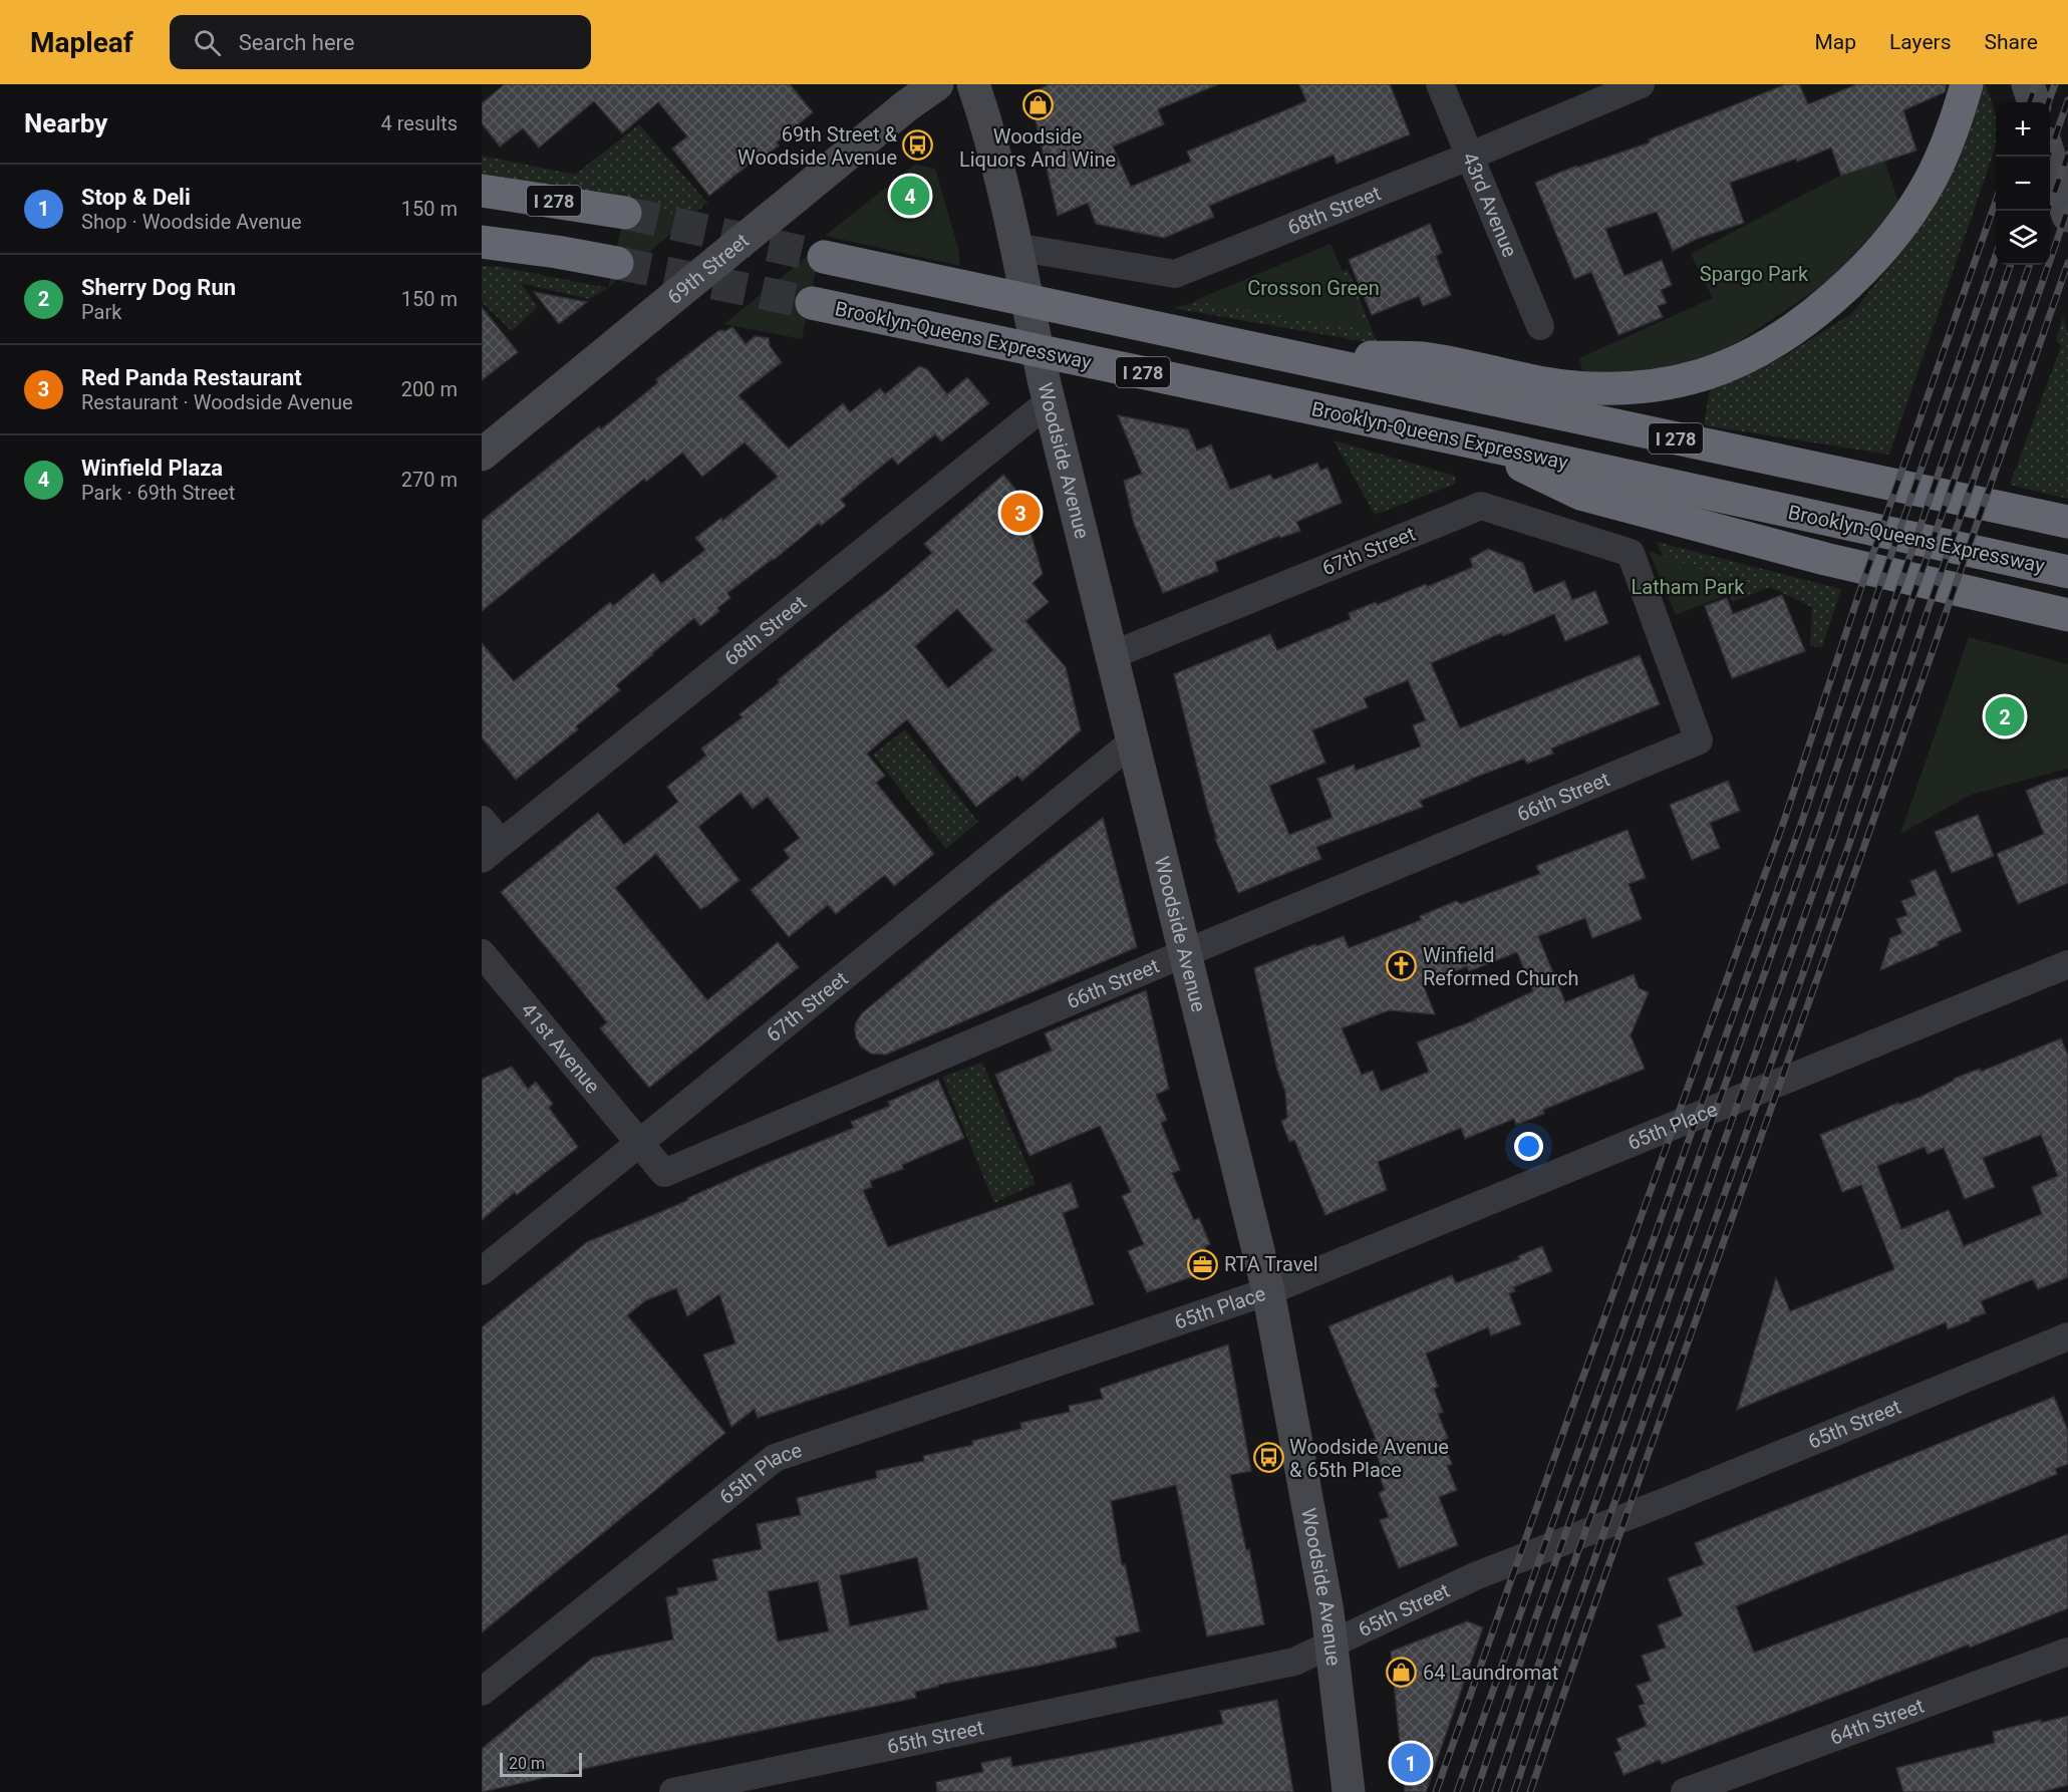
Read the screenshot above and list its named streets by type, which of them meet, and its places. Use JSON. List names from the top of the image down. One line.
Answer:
{"streets":{"highway":["I 278","Brooklyn-Queens Expressway"],"street":["43rd Avenue","68th Street","69th Street","Woodside Avenue","67th Street","66th Street","41st Avenue","65th Place","65th Street","64th Street"]},"crossings":[["43rd Avenue","68th Street"],["68th Street","Woodside Avenue"],["Woodside Avenue","67th Street"],["Woodside Avenue","66th Street"],["Woodside Avenue","65th Place"],["Woodside Avenue","65th Street"],["67th Street","66th Street"],["67th Street","41st Avenue"],["66th Street","41st Avenue"]],"parks":["Spargo Park","Crosson Green","Latham Park"],"places":{"shop":["Woodside Liquors And Wine","64 Laundromat"],"bus stop":["69th Street & Woodside Avenue","Woodside Avenue & 65th Place"],"church":["Winfield Reformed Church"],"office":["RTA Travel"]},"scale_bar":"20 m","page":{"header":"Mapleaf","search":"Search here","nav":["Map","Layers","Share"],"heading":["Nearby","4 results"],"map_buttons":["+","−"],"list":[{"mark":"1","name":"Stop & Deli","note":"Shop · Woodside Avenue","value":"150 m"},{"mark":"2","name":"Sherry Dog Run","note":"Park","value":"150 m"},{"mark":"3","name":"Red Panda Restaurant","note":"Restaurant · Woodside Avenue","value":"200 m"},{"mark":"4","name":"Winfield Plaza","note":"Park · 69th Street","value":"270 m"}],"pins":["4","3","2","1"],"scale":"20 m"}}
